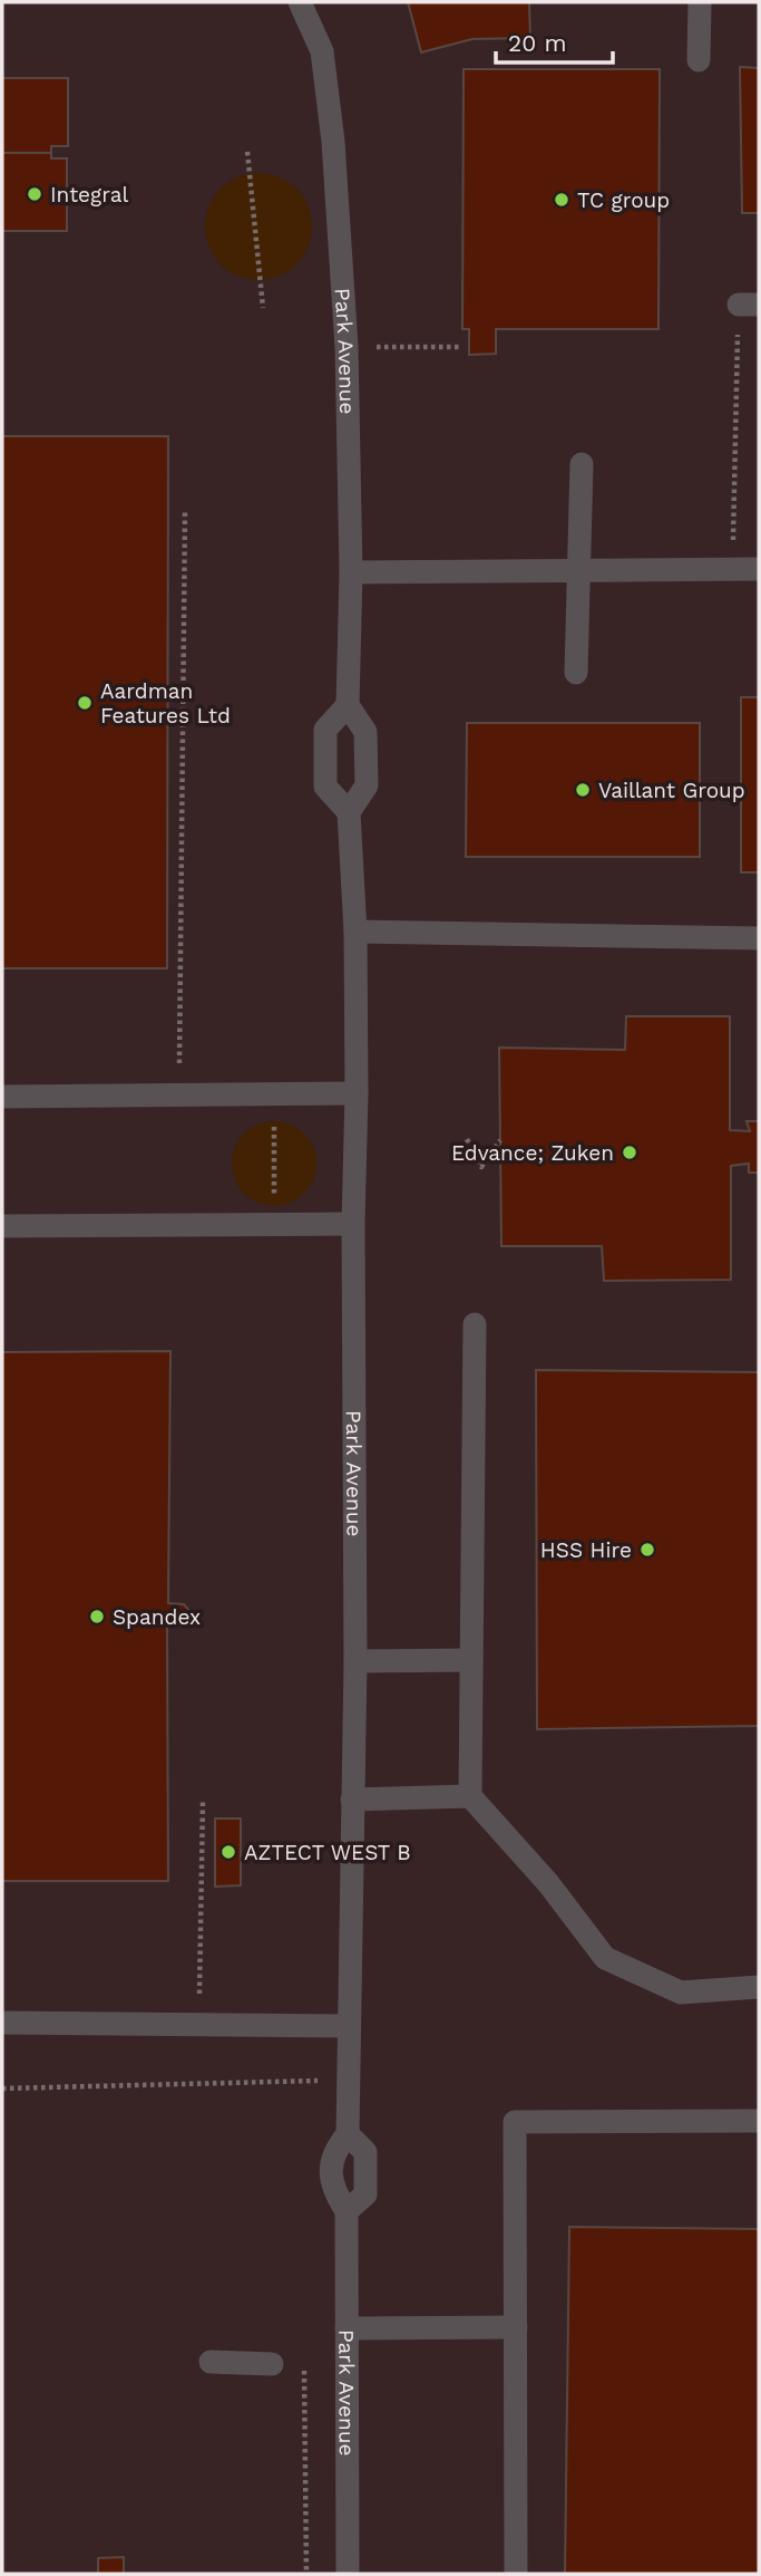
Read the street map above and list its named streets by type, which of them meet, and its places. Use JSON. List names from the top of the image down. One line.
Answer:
{"streets":{"street":["Park Avenue"]},"places":["Integral","TC group","Aardman Features Ltd","Vaillant Group","Edvance; Zuken","HSS Hire","Spandex","AZTECT WEST B"],"scale_bar":"20 m"}
